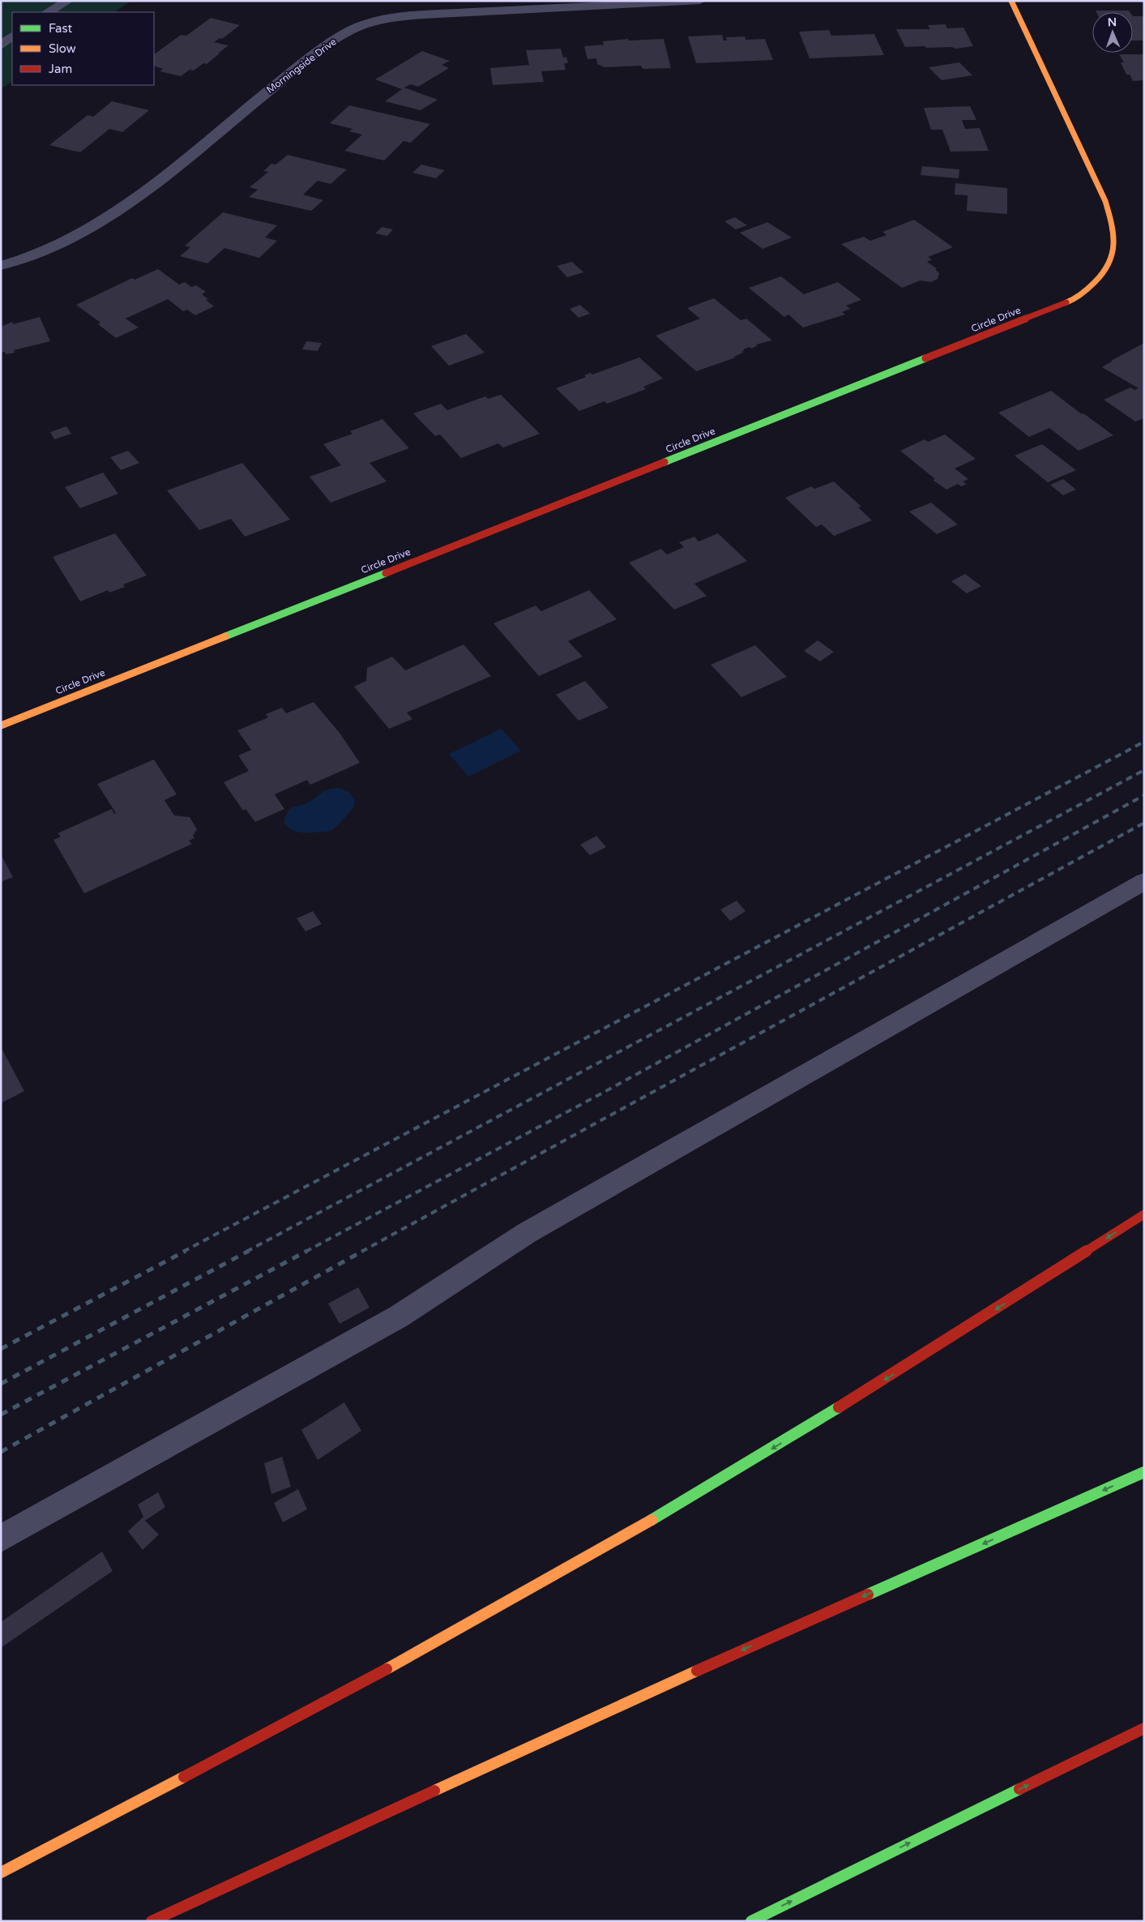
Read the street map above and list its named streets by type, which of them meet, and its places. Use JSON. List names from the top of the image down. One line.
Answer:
{"streets":{"main road":["Circle Drive"],"street":["Morningside Drive"]},"legend":["Fast","Slow","Jam"],"north":"top"}
